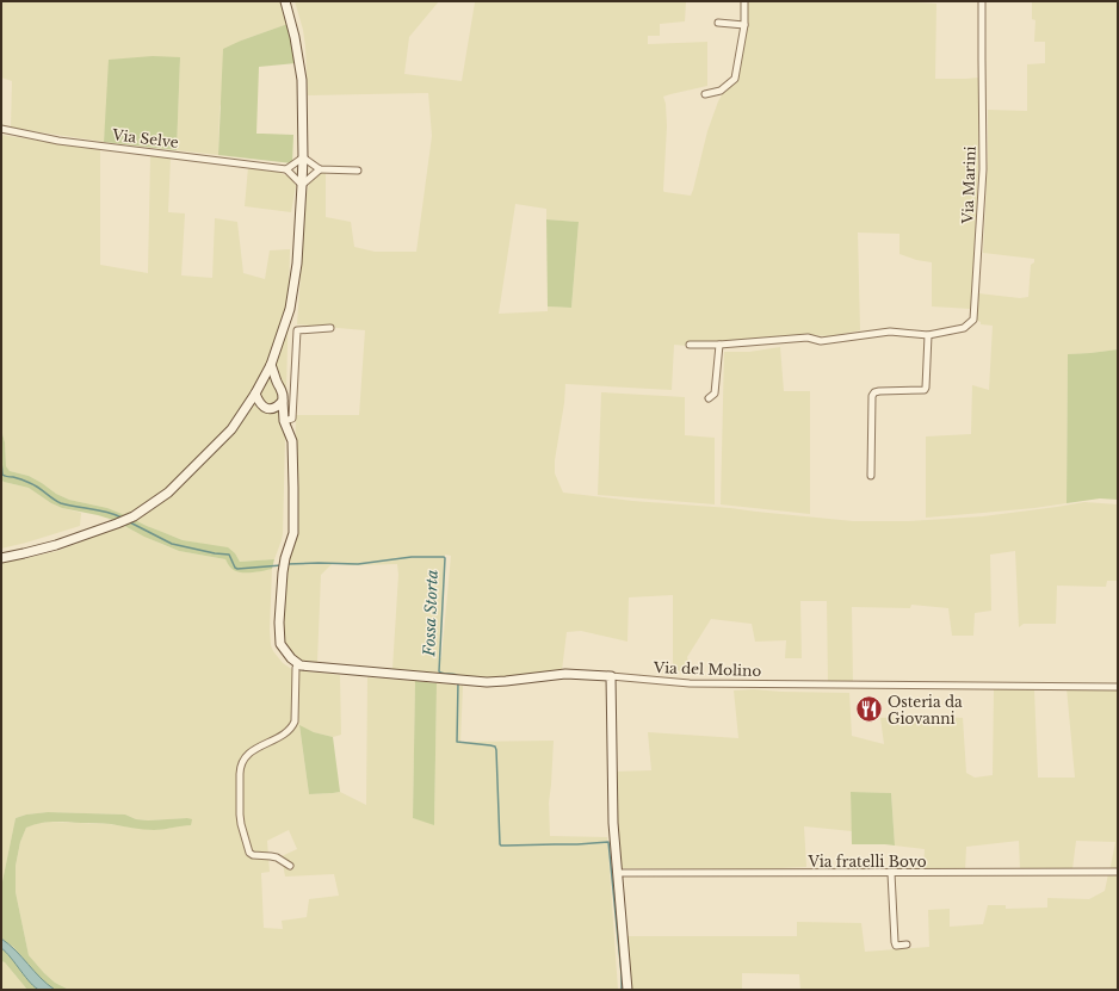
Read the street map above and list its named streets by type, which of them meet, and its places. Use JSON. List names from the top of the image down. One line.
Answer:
{"streets":{"street":["Via Selve","Via Marini","Via del Molino","Via fratelli Bovo"]},"water":["Fossa Storta"],"places":{"restaurant":["Osteria da Giovanni"]}}
